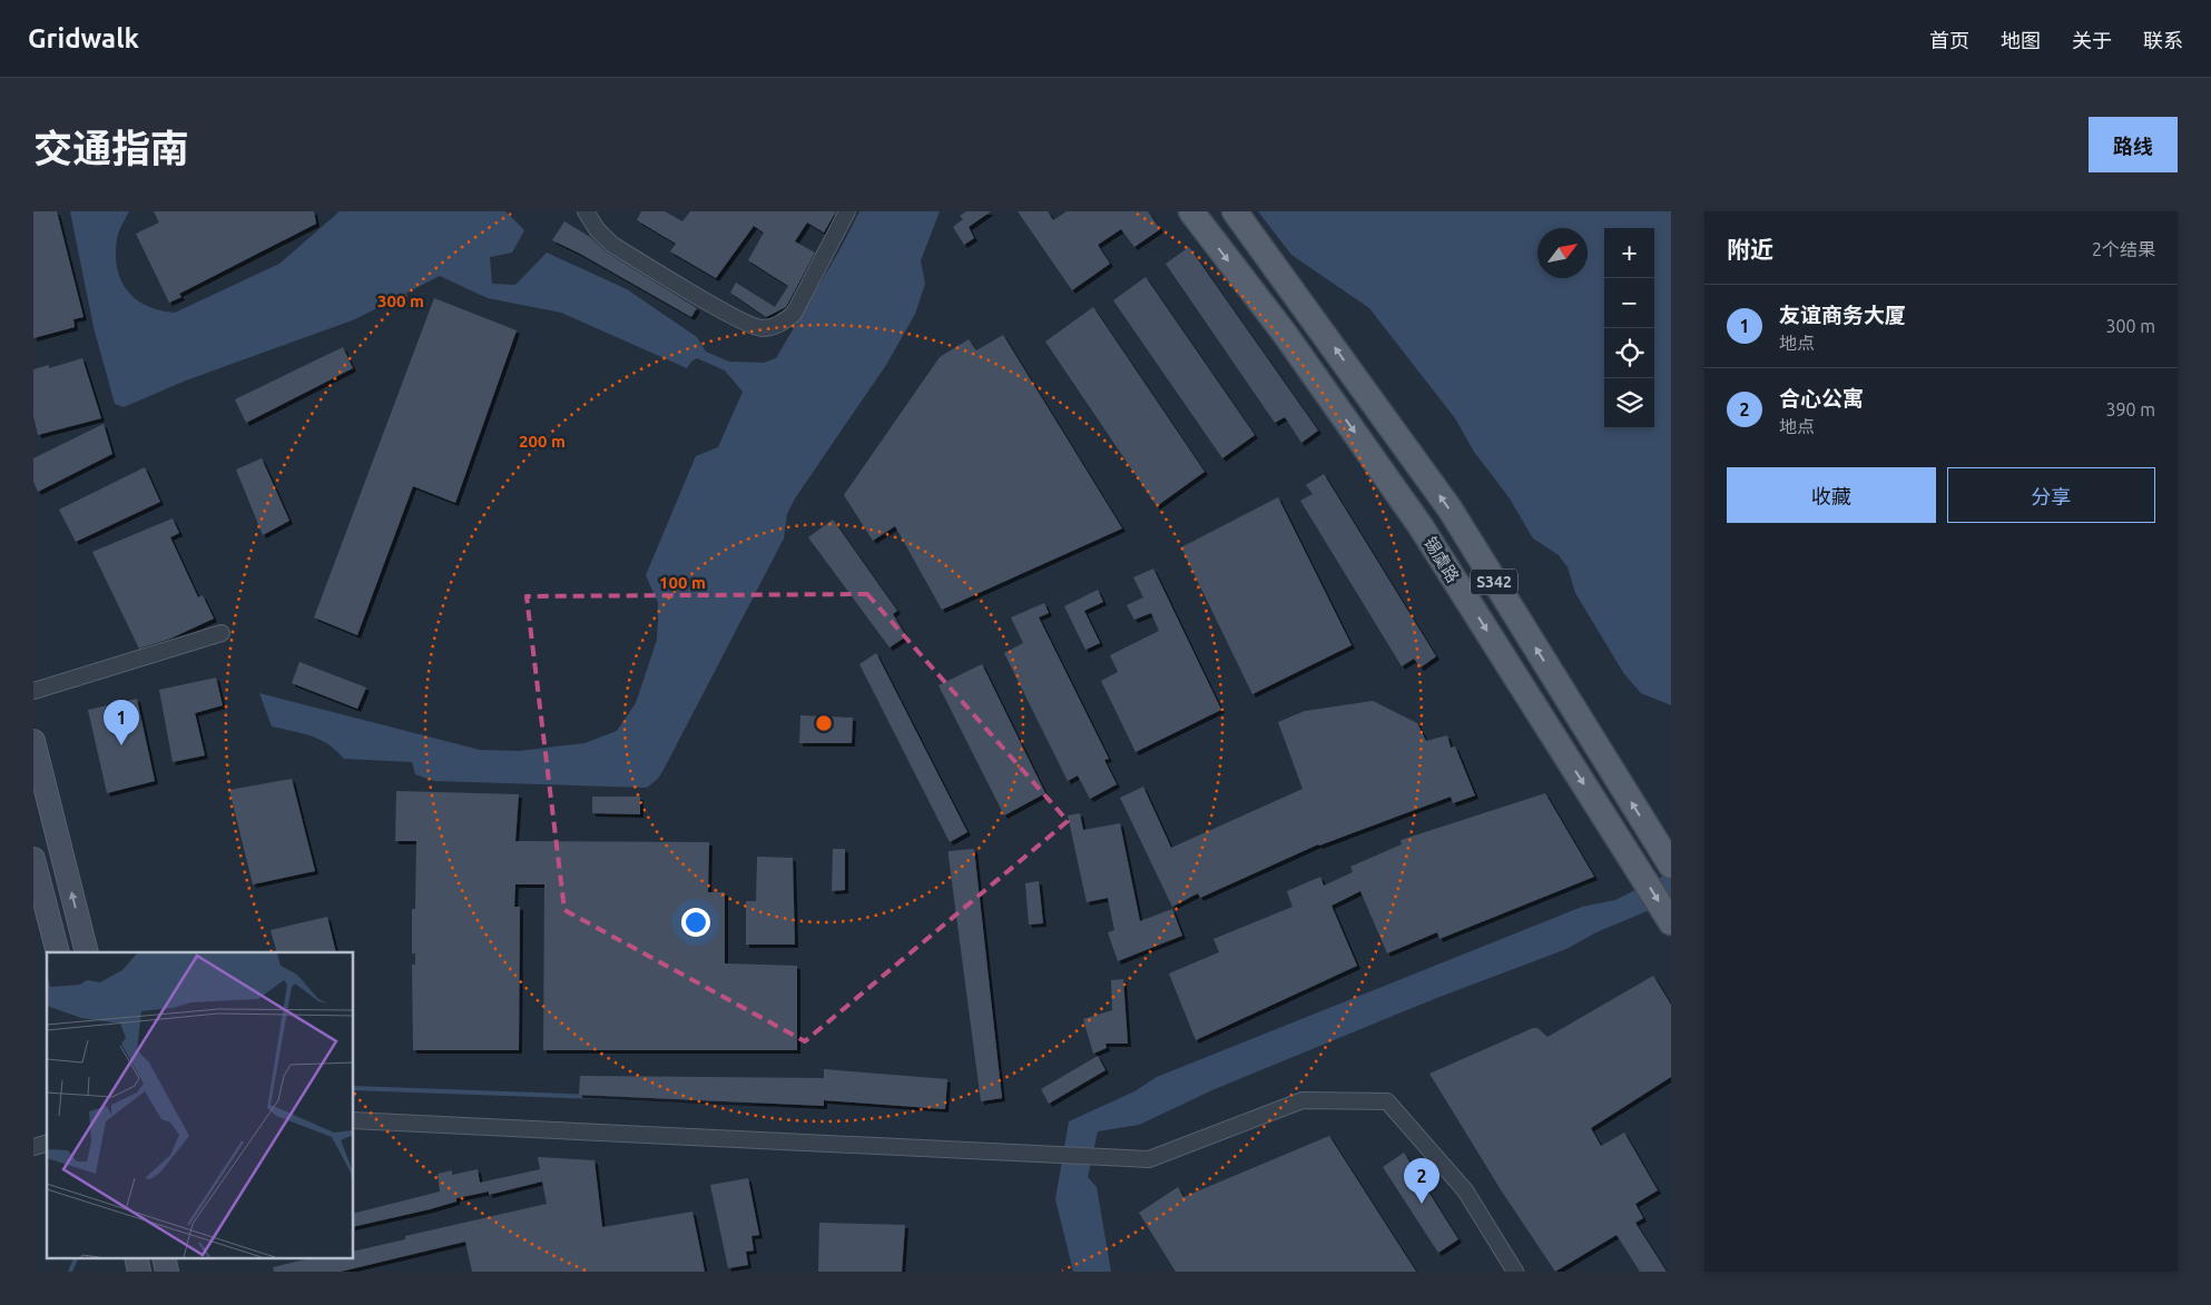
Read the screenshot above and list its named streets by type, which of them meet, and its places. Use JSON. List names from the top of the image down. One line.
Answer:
{"streets":{"main road":["锡虞路","S342"]},"north":"top right","page":{"header":"Gridwalk","nav":["首页","地图","关于","联系"],"title":"交通指南","buttons":["路线",["收藏","分享"]],"heading":["附近","2个结果"],"map_buttons":["+","−"],"list":[{"mark":"1","name":"友谊商务大厦","note":"地点","value":"300 m"},{"mark":"2","name":"合心公寓","note":"地点","value":"390 m"}],"pins":["1","2"]},"rings":["300 m","200 m","100 m"]}
